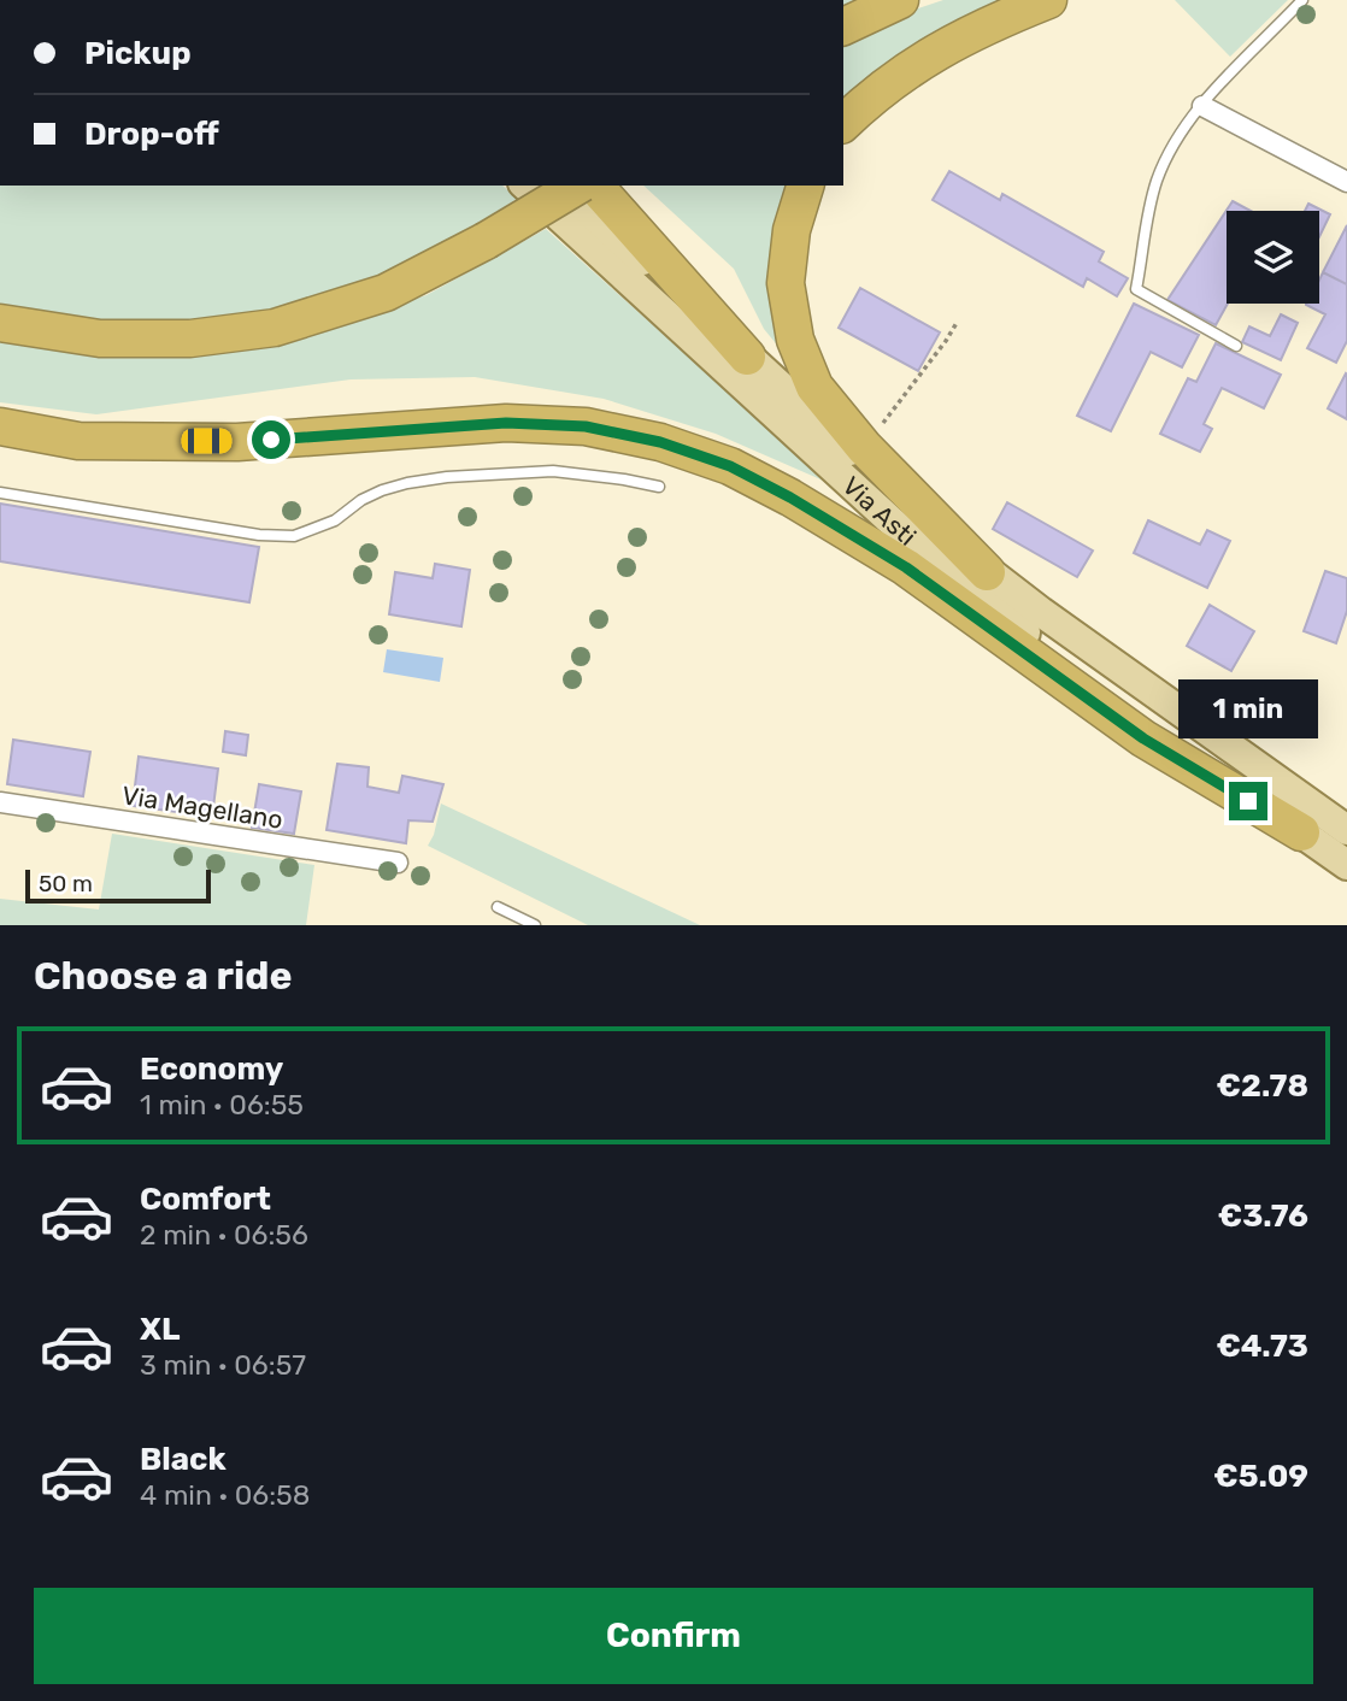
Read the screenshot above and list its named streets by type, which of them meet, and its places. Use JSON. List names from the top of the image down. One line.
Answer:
{"streets":{"main road":["Via Asti"],"street":["Via Magellano"]},"scale_bar":"50 m","page":{"banner":["Pickup","Drop-off"],"bubble":"1 min","scale":"50 m","heading":"Choose a ride","list":[{"name":"Economy","note":"1 min · 06:55","value":"€2.78"},{"name":"Comfort","note":"2 min · 06:56","value":"€3.76"},{"name":"XL","note":"3 min · 06:57","value":"€4.73"},{"name":"Black","note":"4 min · 06:58","value":"€5.09"}],"buttons":"Confirm"}}
